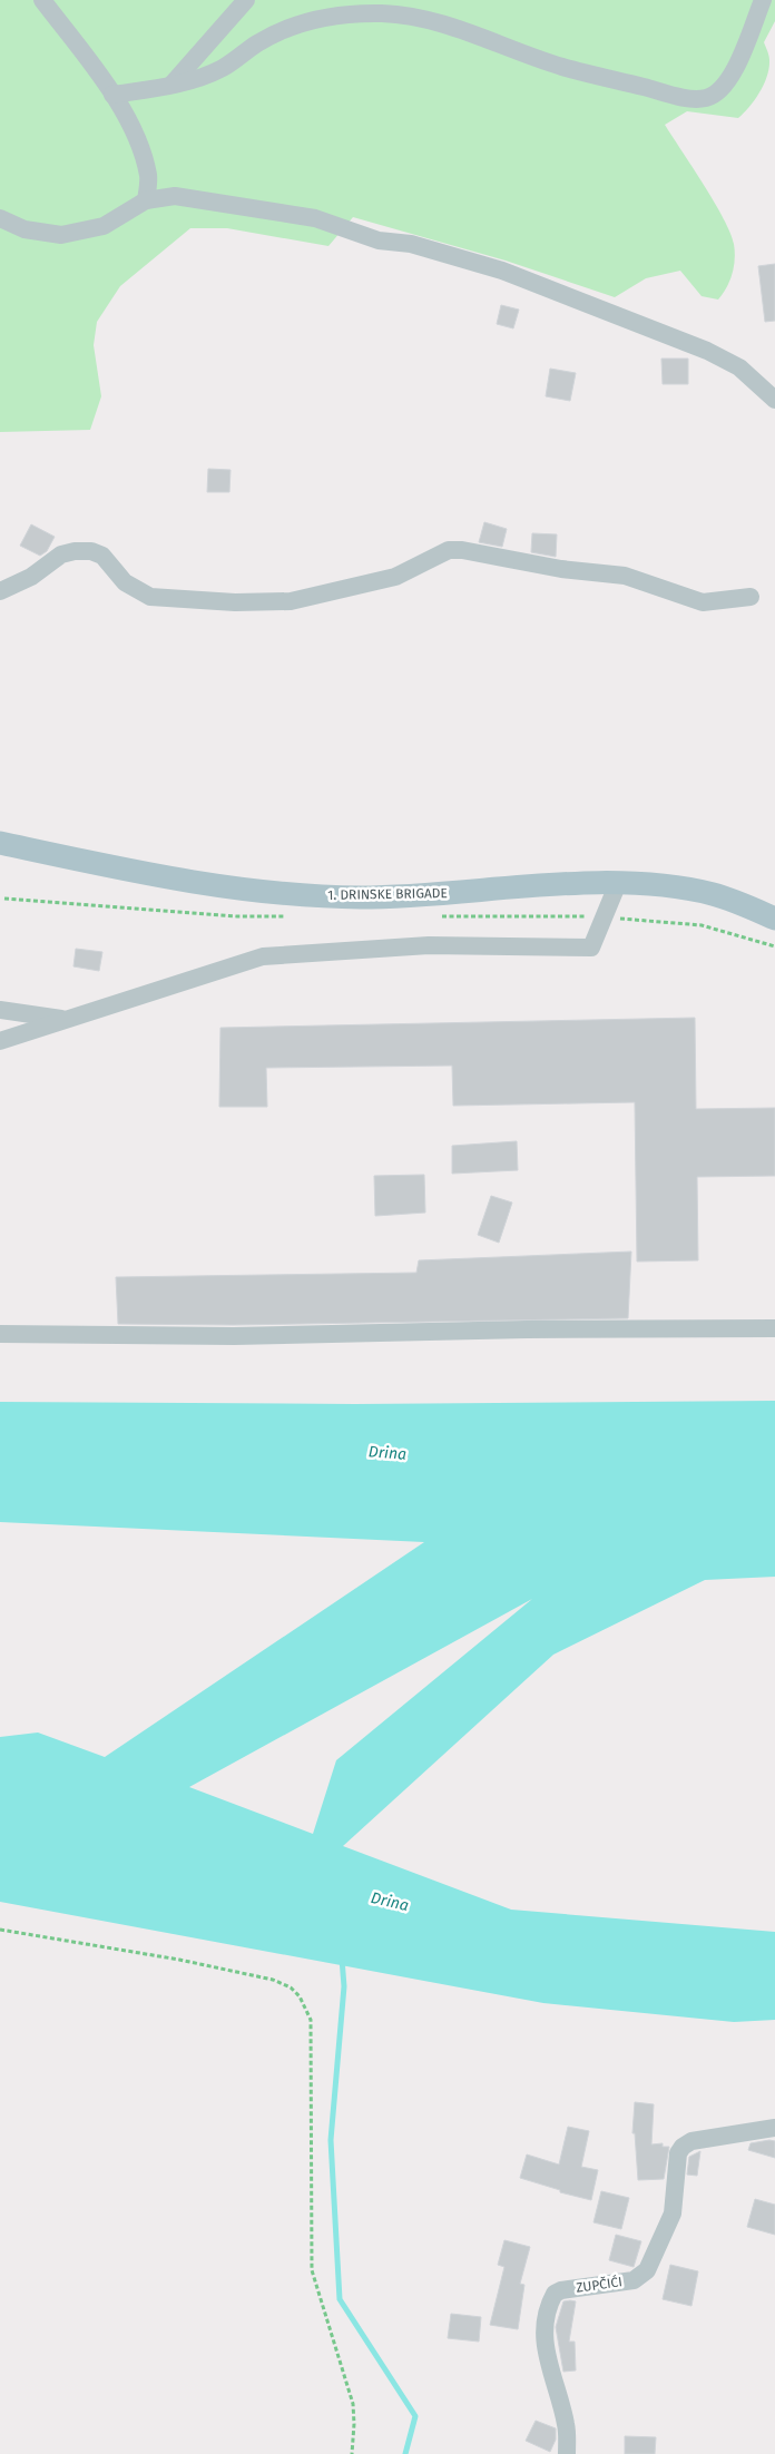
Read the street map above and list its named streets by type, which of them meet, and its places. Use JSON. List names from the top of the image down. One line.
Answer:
{"streets":{"main road":["1. DRINSKE BRIGADE"],"street":["ZUPČIĆI"]},"water":["Drina"]}
